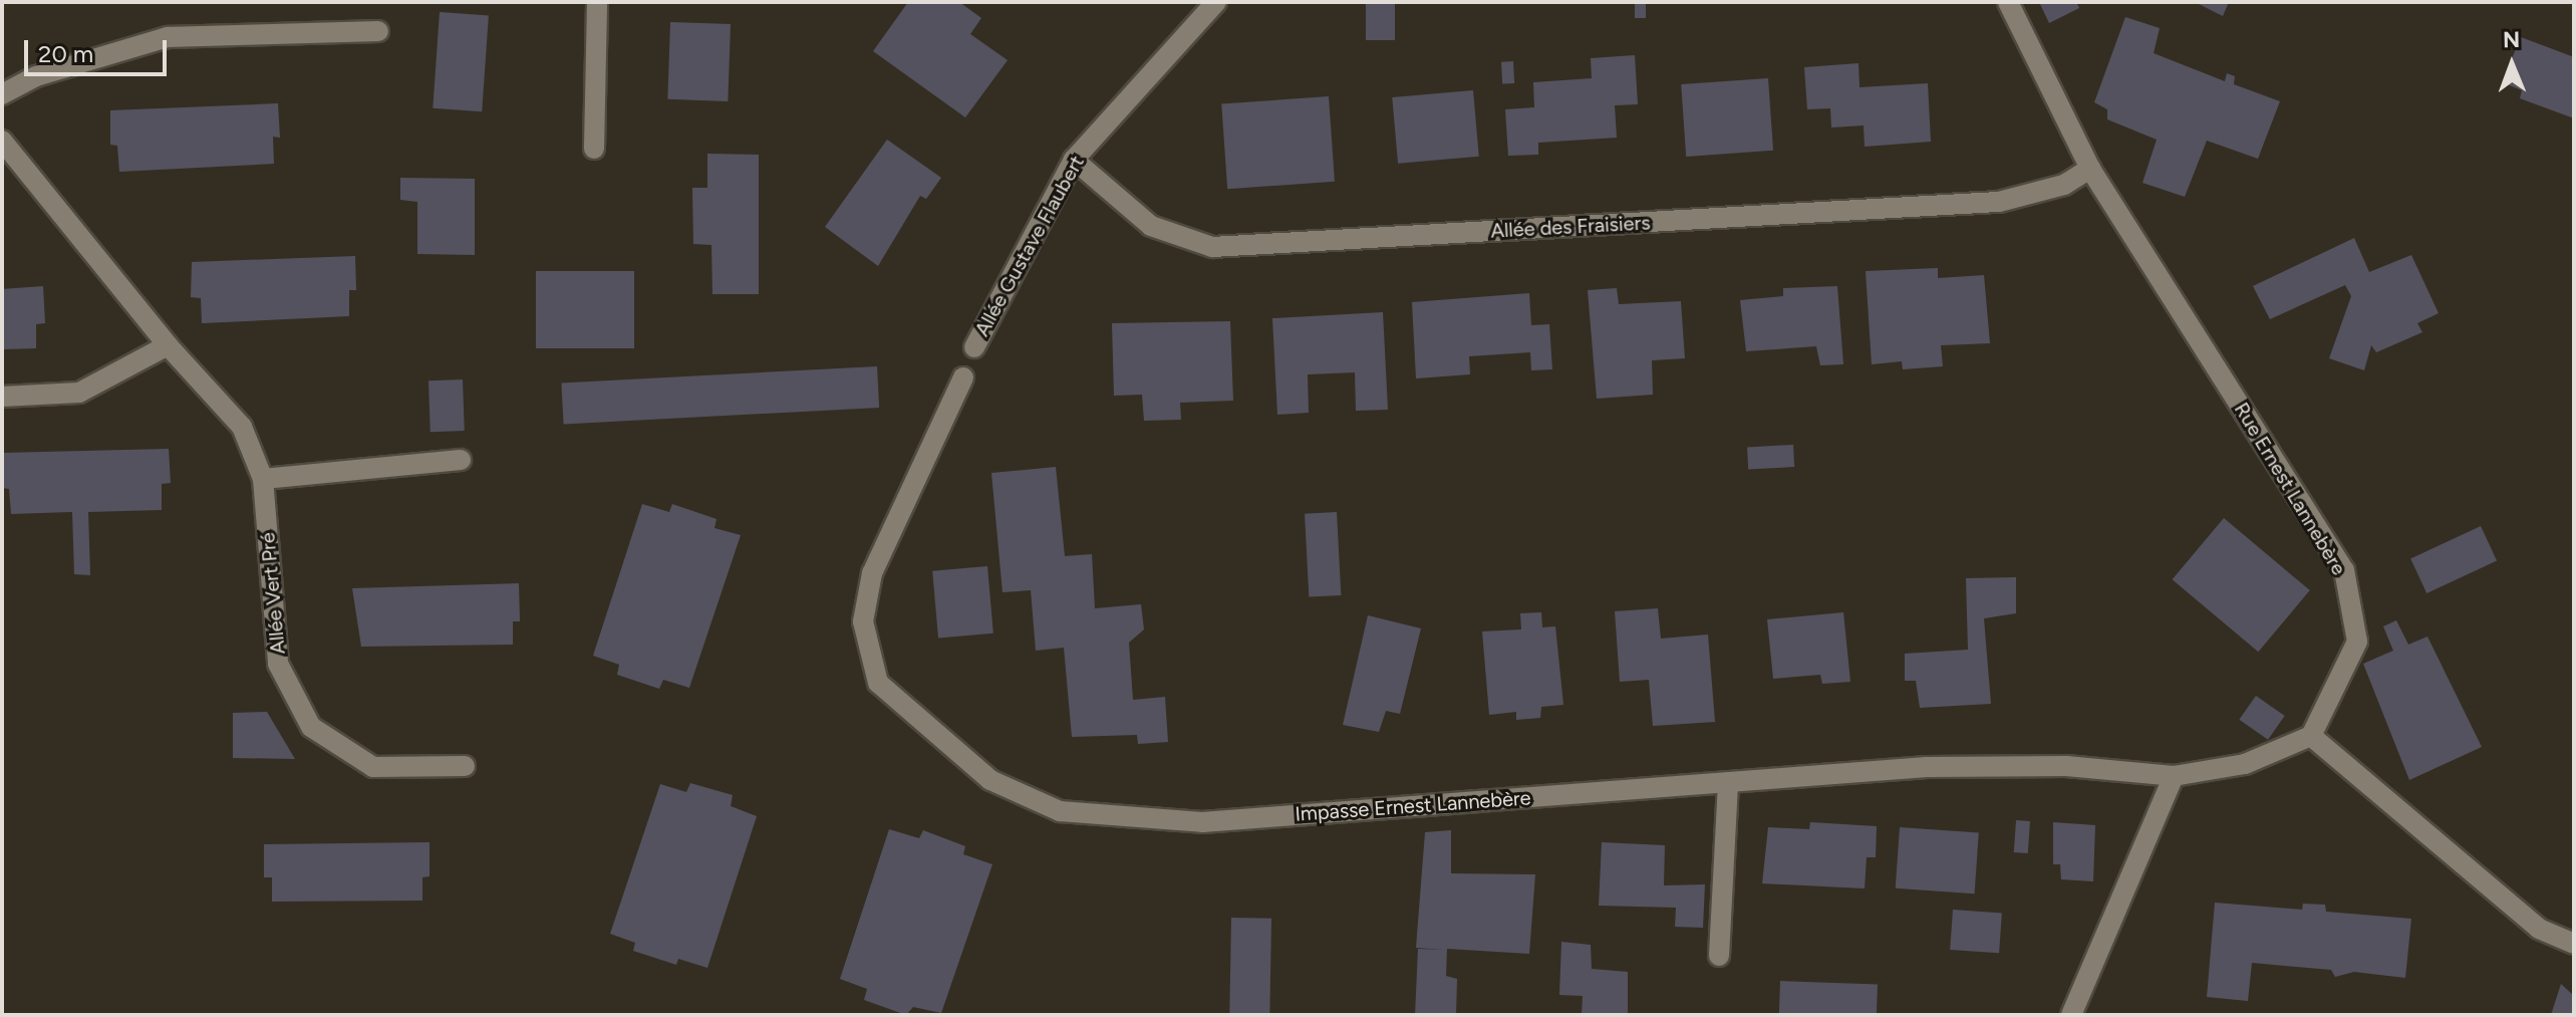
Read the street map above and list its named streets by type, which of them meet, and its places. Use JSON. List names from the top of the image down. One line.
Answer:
{"streets":{"street":["Allée des Fraisiers","Allée Gustave Flaubert","Rue Ernest Lannebère","Allée Vert Pré","Impasse Ernest Lannebère"]},"crossings":[["Allée des Fraisiers","Allée Gustave Flaubert"],["Allée des Fraisiers","Rue Ernest Lannebère"],["Rue Ernest Lannebère","Impasse Ernest Lannebère"]],"scale_bar":"20 m","north":"top"}
